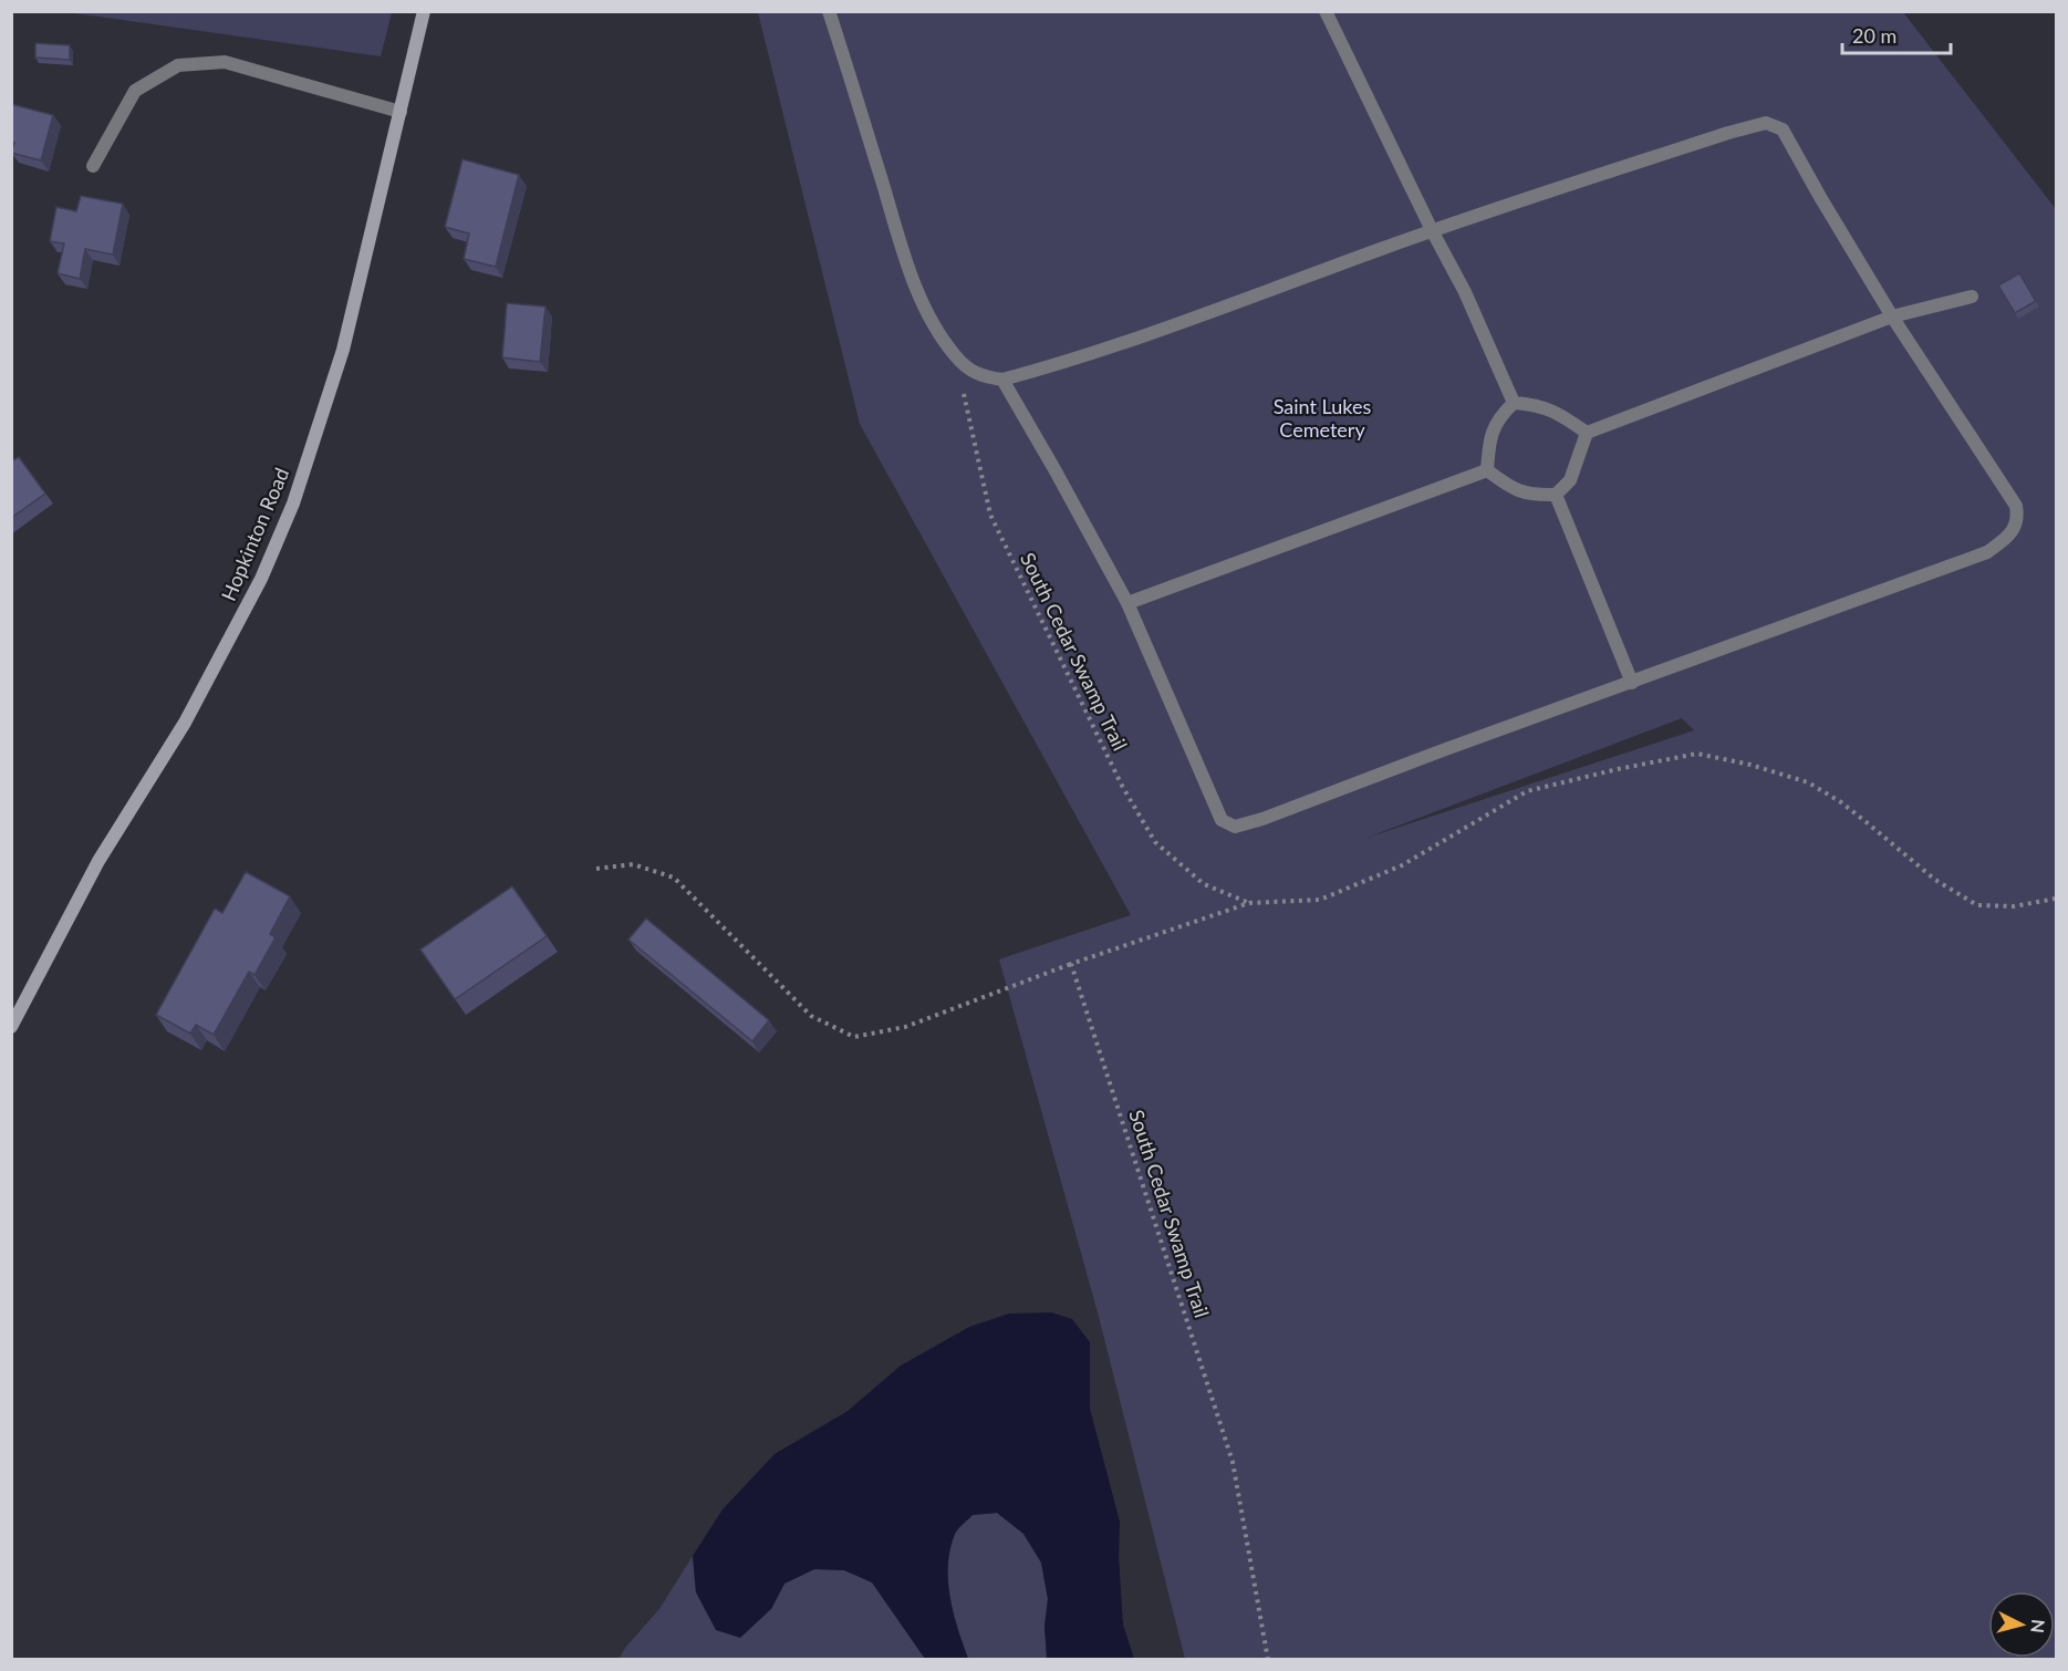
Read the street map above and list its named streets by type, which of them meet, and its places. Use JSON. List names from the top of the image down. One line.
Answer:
{"streets":{"main road":["Hopkinton Road"],"path":["South Cedar Swamp Trail"]},"parks":["Saint Lukes Cemetery"],"scale_bar":"20 m","north":"right"}
